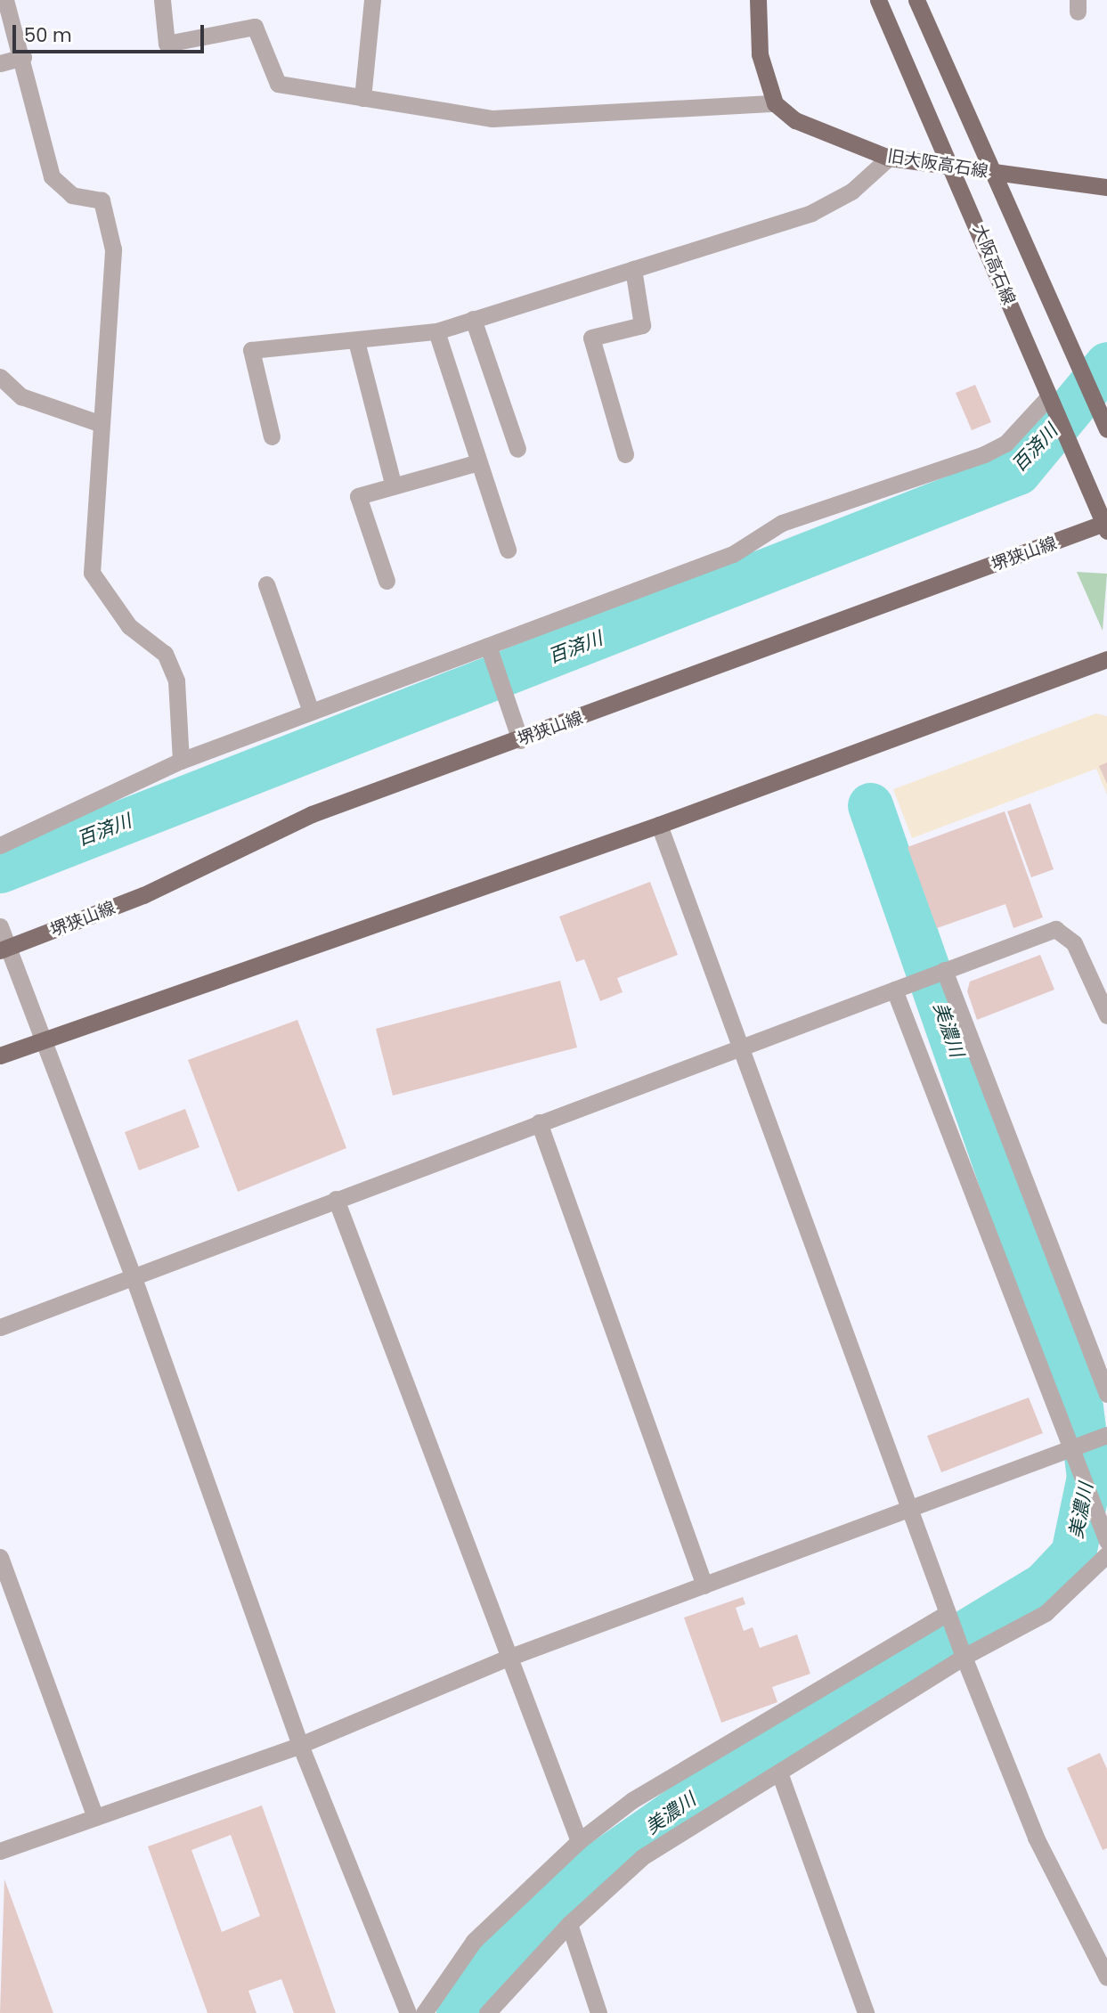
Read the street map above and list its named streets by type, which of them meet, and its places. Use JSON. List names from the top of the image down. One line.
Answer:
{"streets":{"main road":["旧大阪高石線","大阪高石線","堺狭山線"]},"crossings":[["旧大阪高石線","大阪高石線"],["大阪高石線","堺狭山線"]],"water":["百済川","美濃川"],"scale_bar":"50 m"}
